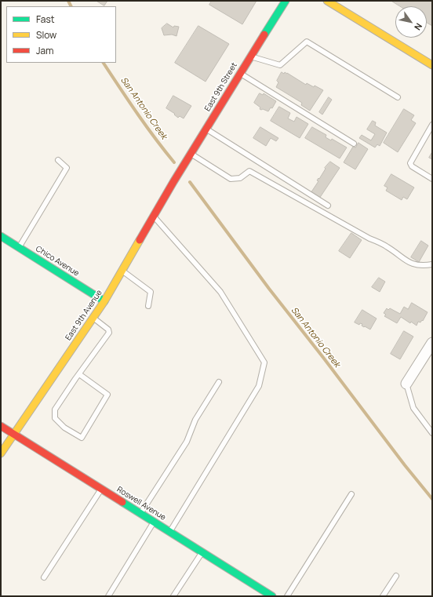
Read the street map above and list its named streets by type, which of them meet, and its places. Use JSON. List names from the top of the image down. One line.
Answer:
{"streets":{"street":["East 9th Street","Chico Avenue","East 9th Avenue","Roswell Avenue"]},"crossings":[["East 9th Street","East 9th Avenue"],["Chico Avenue","East 9th Avenue"],["East 9th Avenue","Roswell Avenue"]],"water":["San Antonio Creek"],"legend":["Fast","Slow","Jam"],"north":"bottom right"}
